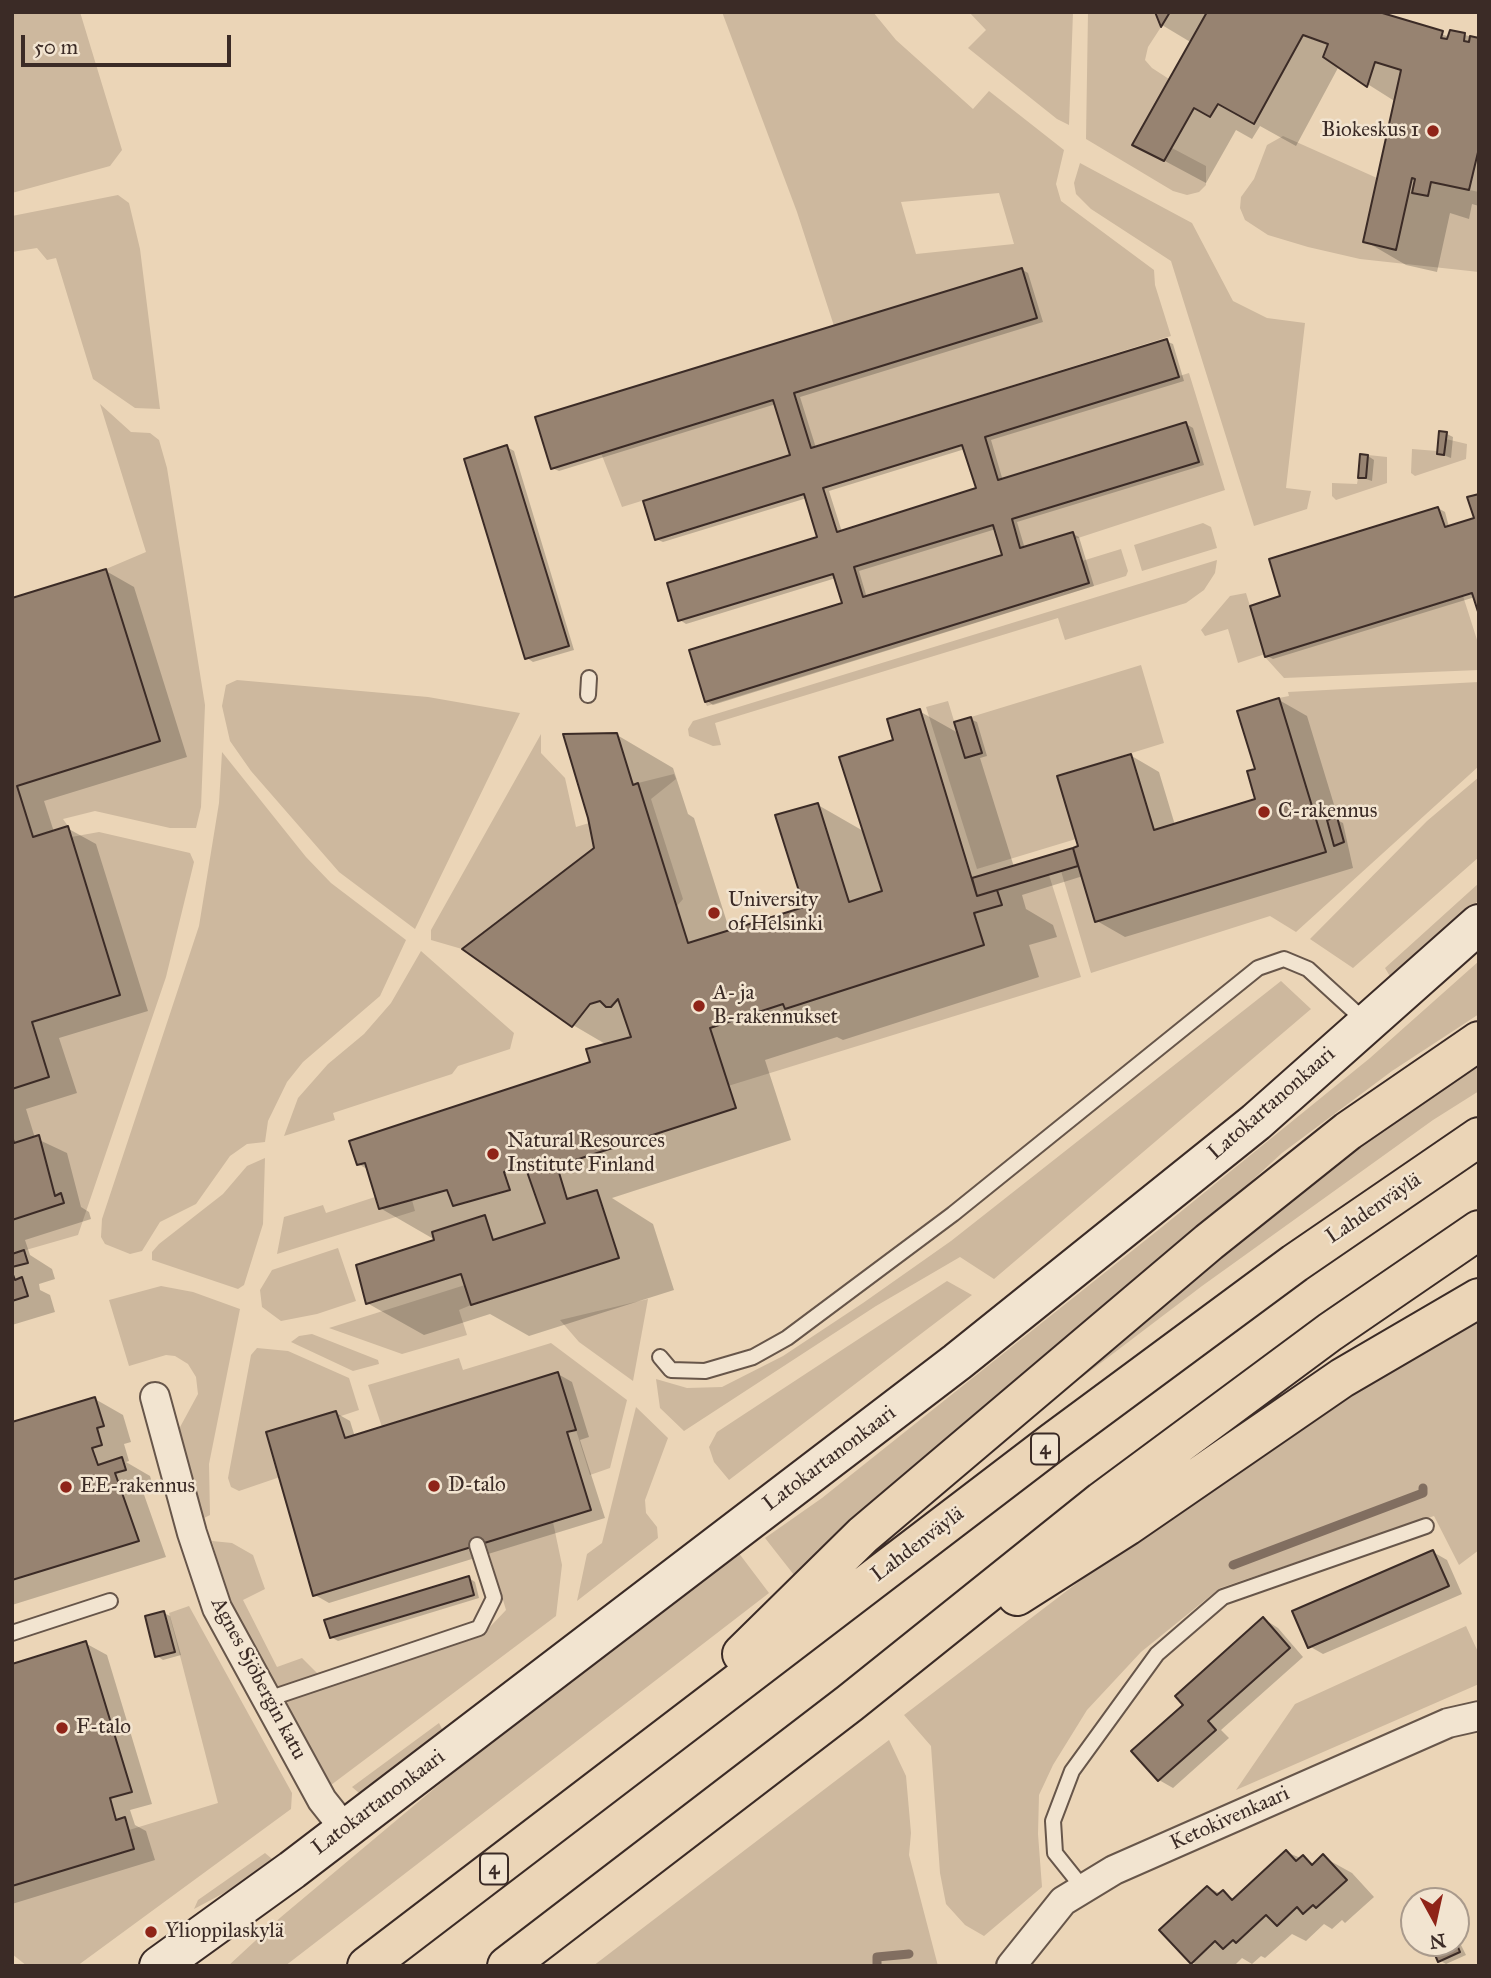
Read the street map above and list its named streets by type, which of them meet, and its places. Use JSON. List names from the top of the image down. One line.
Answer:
{"streets":{"highway":["Lahdenväylä","4"],"street":["Latokartanonkaari","Agnes Sjöbergin katu","Ketokivenkaari"]},"crossings":[["Latokartanonkaari","Agnes Sjöbergin katu"]],"places":["Biokeskus 1","C-rakennus","University of Helsinki","A- ja B-rakennukset","Natural Resources Institute Finland","D-talo","EE-rakennus","F-talo","Ylioppilaskylä"],"scale_bar":"50 m","north":"bottom"}
